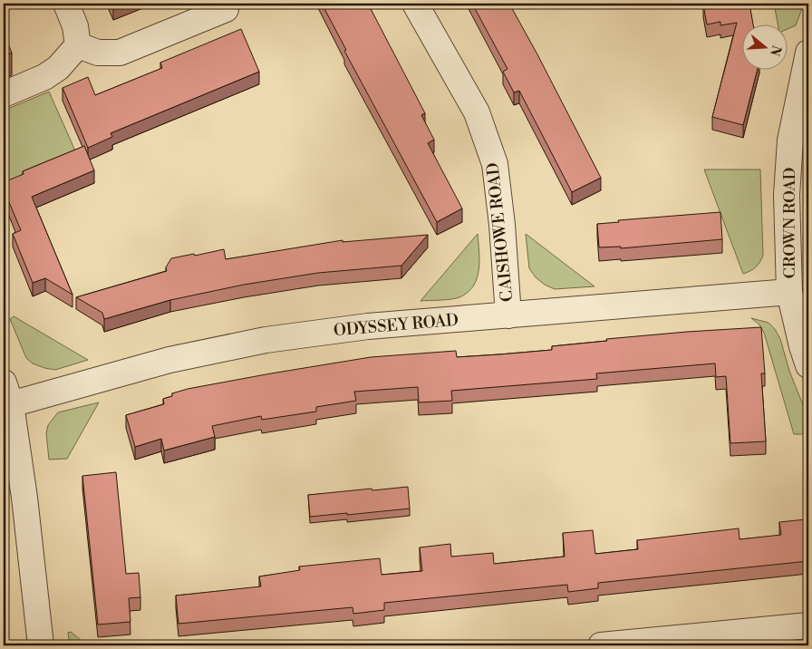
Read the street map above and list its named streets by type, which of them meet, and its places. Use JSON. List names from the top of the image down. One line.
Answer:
{"streets":{"street":["CROWN ROAD","CAISHOWE ROAD","ODYSSEY ROAD"]},"crossings":[["CROWN ROAD","ODYSSEY ROAD"],["CAISHOWE ROAD","ODYSSEY ROAD"]],"north":"right"}
